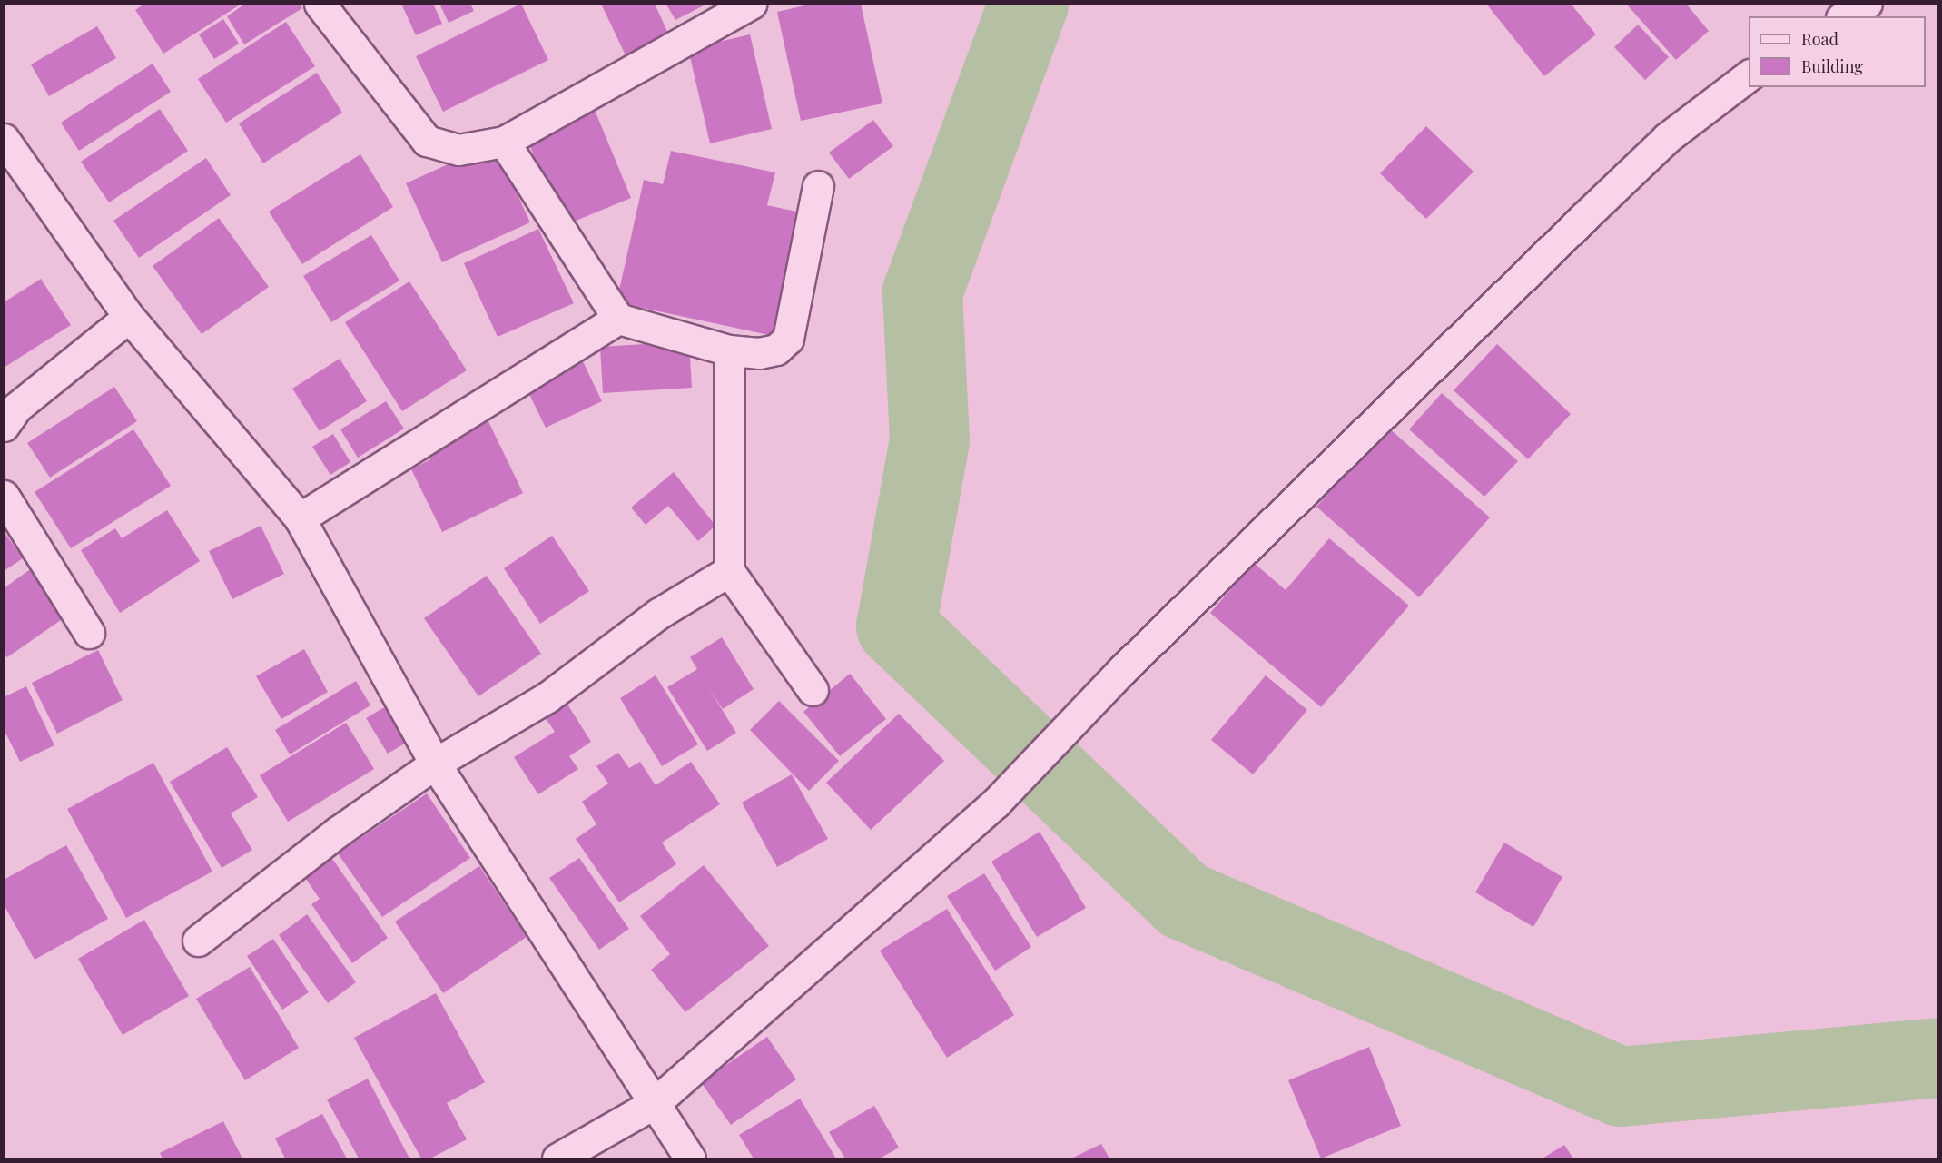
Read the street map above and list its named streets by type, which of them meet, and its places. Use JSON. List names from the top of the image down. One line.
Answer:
{"legend":["Road","Building"]}
